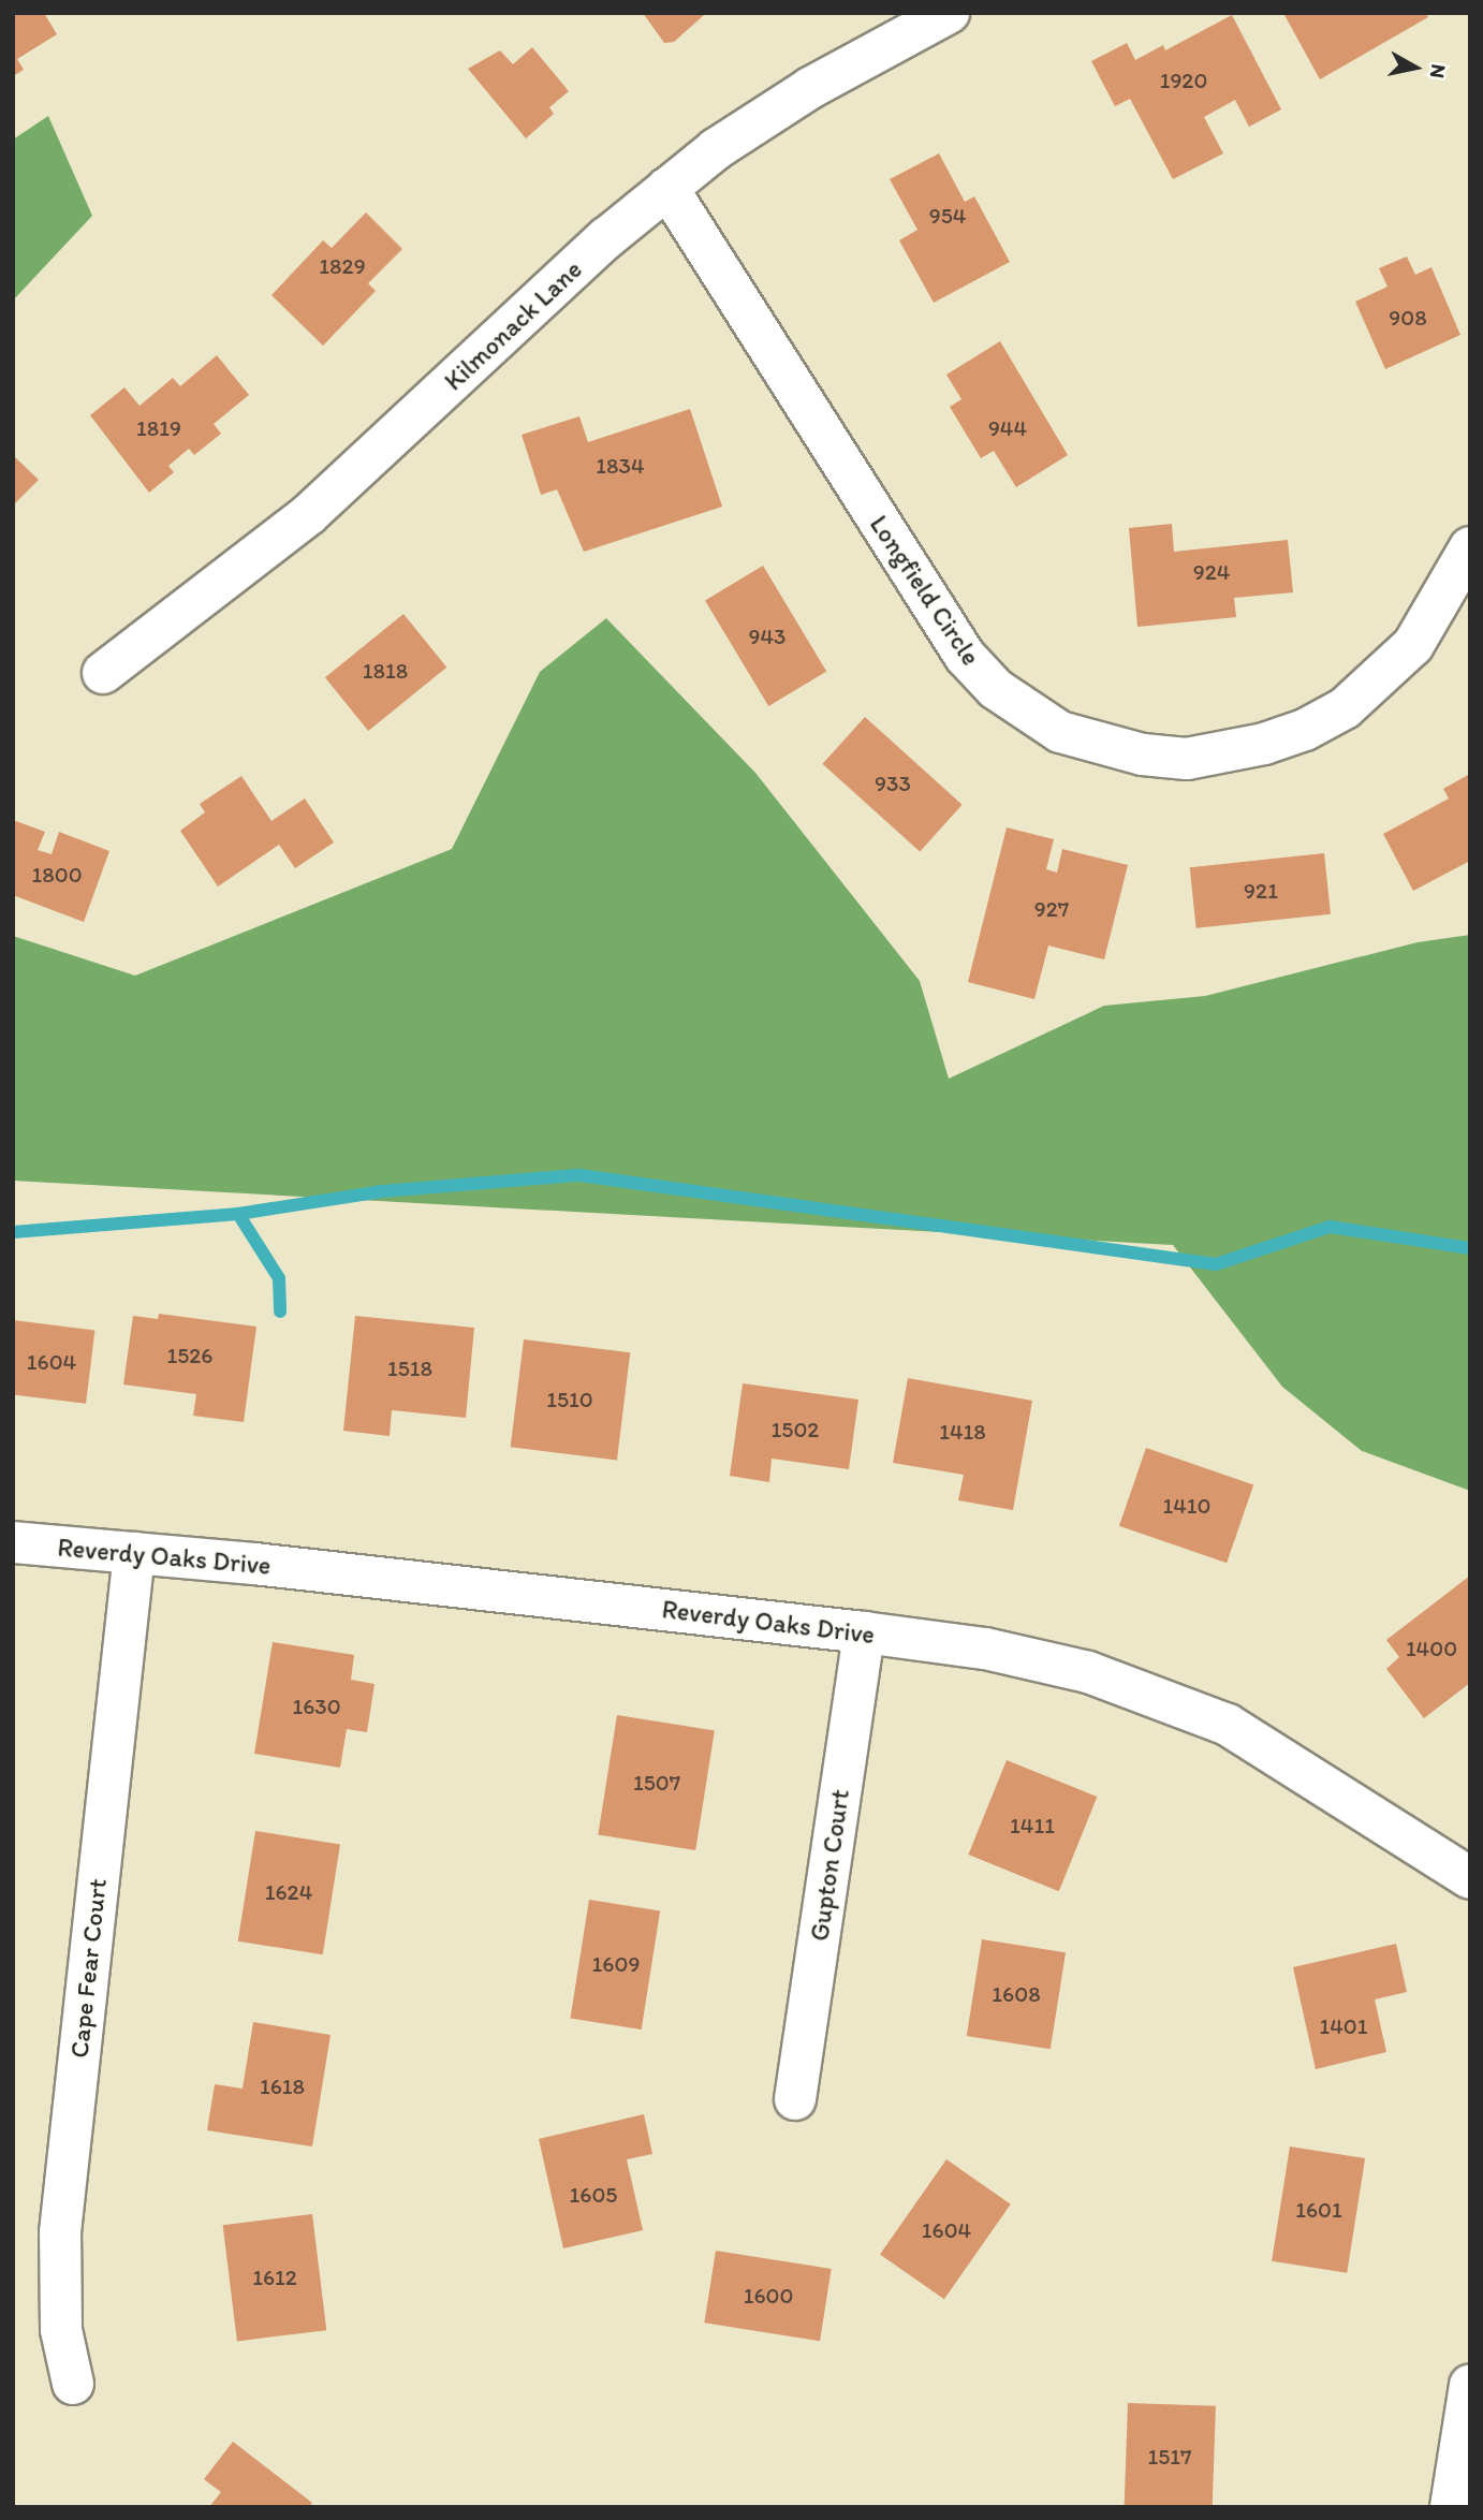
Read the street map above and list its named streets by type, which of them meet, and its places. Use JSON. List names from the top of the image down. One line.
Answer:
{"streets":{"street":["Kilmonack Lane","Longfield Circle","Reverdy Oaks Drive","Gupton Court","Cape Fear Court"]},"crossings":[["Kilmonack Lane","Longfield Circle"],["Reverdy Oaks Drive","Gupton Court"],["Reverdy Oaks Drive","Cape Fear Court"]],"house_numbers":["1920","954","1829","908","1819","944","1834","924","943","1818","933","1800","921","927","1526","1604","1518","1510","1502","1418","1410","1400","1630","1507","1411","1624","1609","1608","1401","1618","1605","1601","1604","1612","1600","1517"],"north":"right"}
